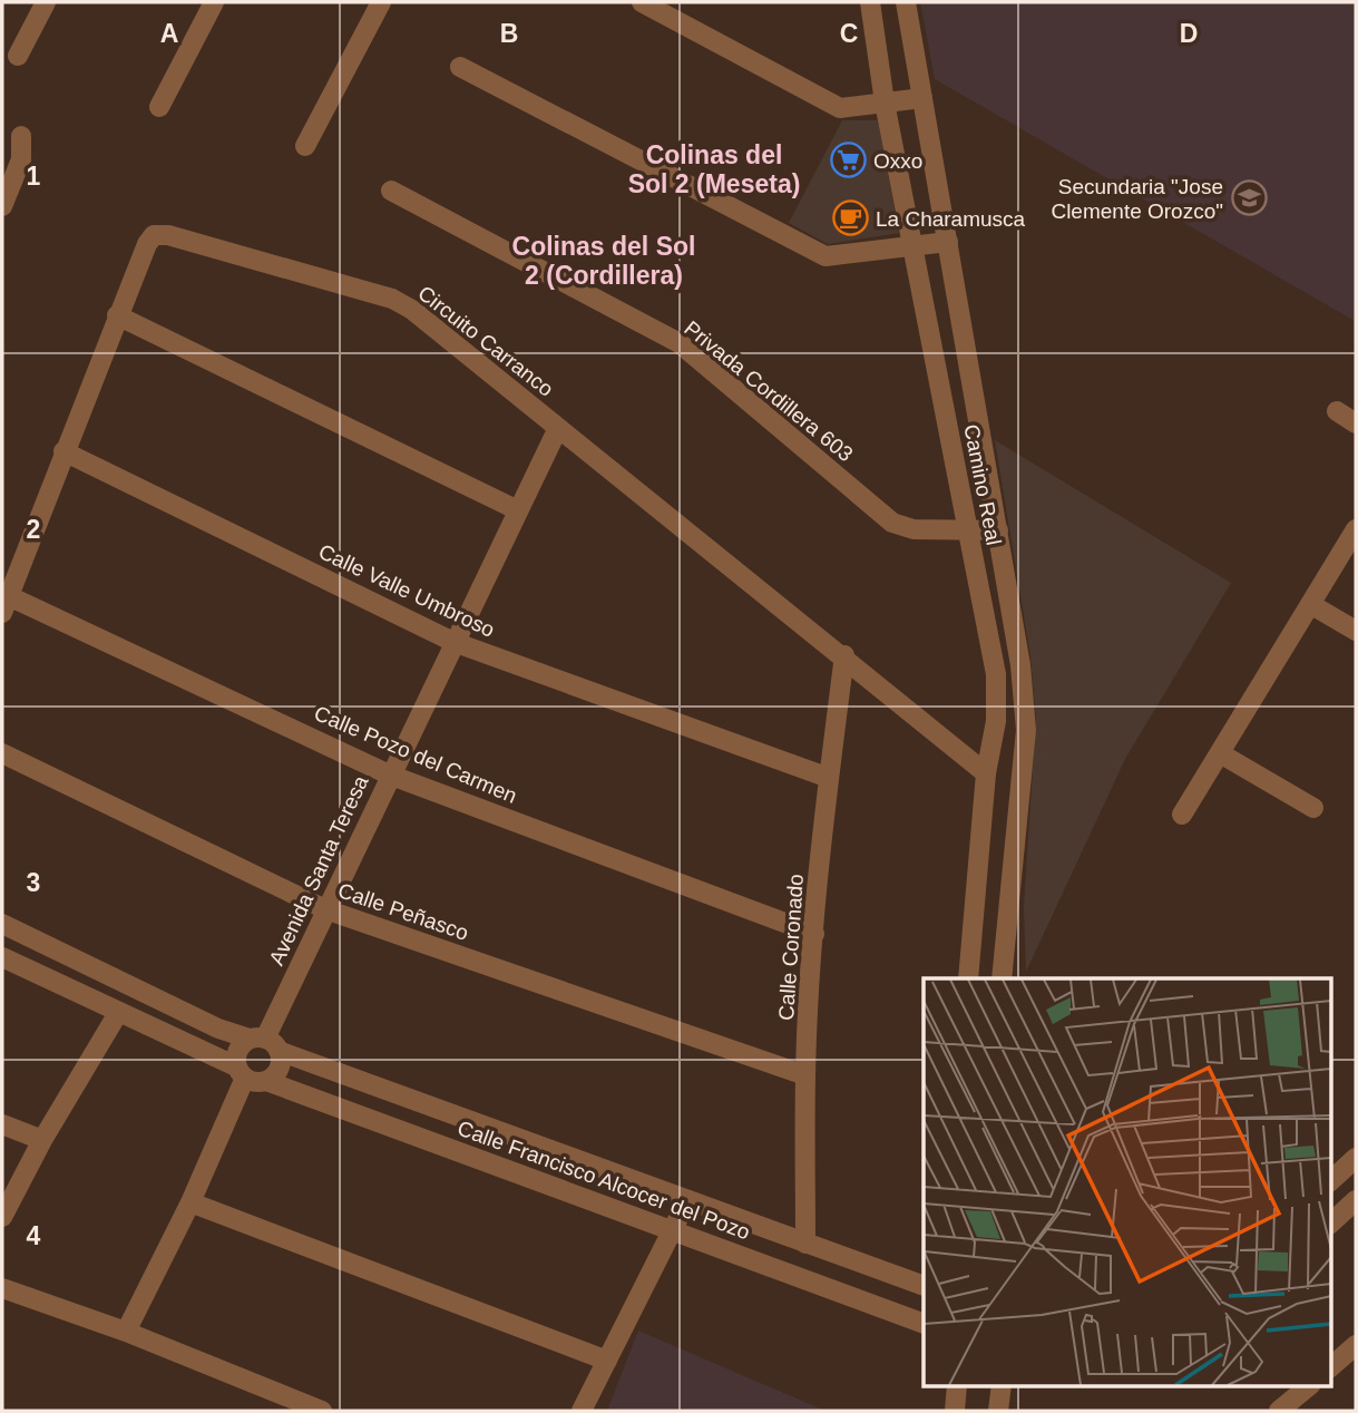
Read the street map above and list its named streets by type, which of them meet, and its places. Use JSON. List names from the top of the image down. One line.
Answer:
{"streets":{"street":["Circuito Carranco","Privada Cordillera 603","Camino Real","Calle Valle Umbroso","Calle Pozo del Carmen","Avenida Santa Teresa","Calle Peñasco","Calle Coronado","Calle Francisco Alcocer del Pozo"]},"crossings":[["Circuito Carranco","Camino Real"],["Circuito Carranco","Calle Valle Umbroso"],["Circuito Carranco","Calle Pozo del Carmen"],["Circuito Carranco","Avenida Santa Teresa"],["Circuito Carranco","Calle Coronado"],["Privada Cordillera 603","Camino Real"],["Calle Valle Umbroso","Avenida Santa Teresa"],["Calle Valle Umbroso","Calle Coronado"],["Calle Pozo del Carmen","Avenida Santa Teresa"],["Calle Pozo del Carmen","Calle Coronado"],["Avenida Santa Teresa","Calle Peñasco"],["Avenida Santa Teresa","Calle Francisco Alcocer del Pozo"],["Calle Peñasco","Calle Coronado"],["Calle Coronado","Calle Francisco Alcocer del Pozo"]],"districts":["Colinas del Sol 2 (Meseta)","Colinas del Sol 2 (Cordillera)"],"places":{"supermarket":["Oxxo"],"school or university":["Secundaria \"Jose Clemente Orozco\""],"cafe":["La Charamusca"]},"grid":{"columns":["A","B","C","D"],"rows":["1","2","3","4"]}}
